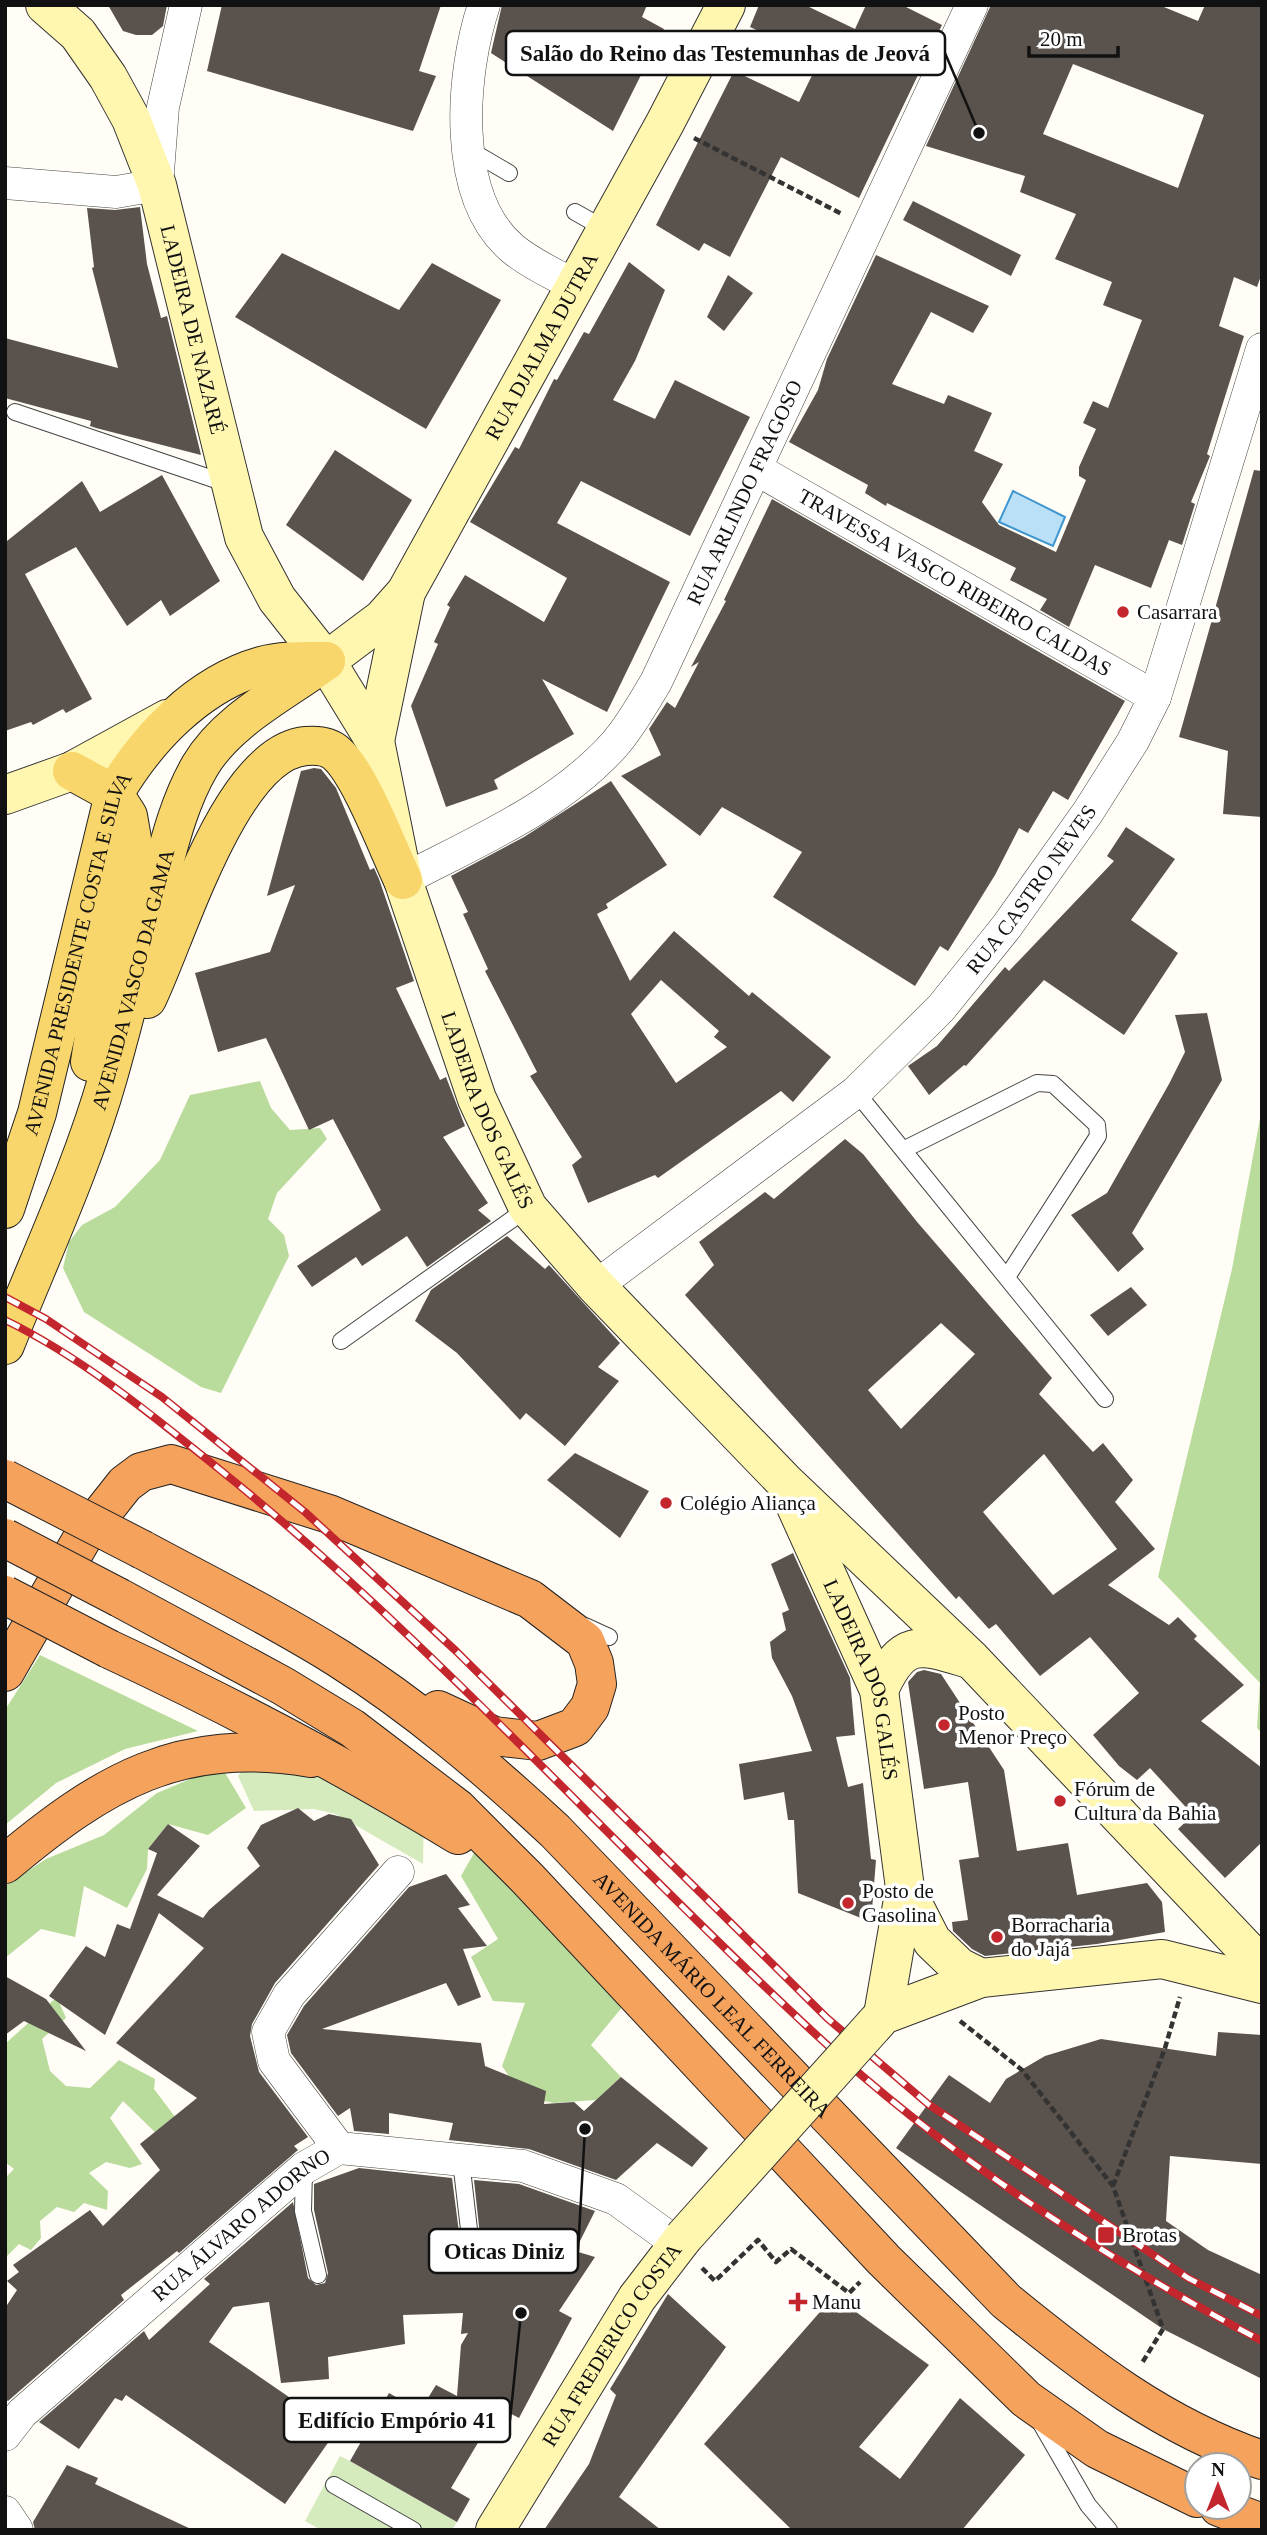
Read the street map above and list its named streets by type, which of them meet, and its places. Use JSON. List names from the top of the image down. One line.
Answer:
{"streets":{"highway":["AVENIDA MÁRIO LEAL FERREIRA"],"main road":["LADEIRA DE NAZARÉ","RUA DJALMA DUTRA","AVENIDA PRESIDENTE COSTA E SILVA","AVENIDA VASCO DA GAMA","LADEIRA DOS GALÉS","RUA FREDERICO COSTA"],"street":["RUA ARLINDO FRAGOSO","TRAVESSA VASCO RIBEIRO CALDAS","RUA CASTRO NEVES","RUA ÁLVARO ADORNO"]},"crossings":[["LADEIRA DE NAZARÉ","RUA DJALMA DUTRA"],["LADEIRA DE NAZARÉ","AVENIDA PRESIDENTE COSTA E SILVA"],["LADEIRA DE NAZARÉ","AVENIDA VASCO DA GAMA"],["LADEIRA DE NAZARÉ","LADEIRA DOS GALÉS"],["RUA DJALMA DUTRA","AVENIDA PRESIDENTE COSTA E SILVA"],["RUA DJALMA DUTRA","AVENIDA VASCO DA GAMA"],["RUA DJALMA DUTRA","LADEIRA DOS GALÉS"],["RUA ARLINDO FRAGOSO","TRAVESSA VASCO RIBEIRO CALDAS"],["RUA ARLINDO FRAGOSO","LADEIRA DOS GALÉS"],["TRAVESSA VASCO RIBEIRO CALDAS","RUA CASTRO NEVES"],["RUA CASTRO NEVES","LADEIRA DOS GALÉS"],["AVENIDA PRESIDENTE COSTA E SILVA","AVENIDA VASCO DA GAMA"],["AVENIDA PRESIDENTE COSTA E SILVA","LADEIRA DOS GALÉS"],["AVENIDA VASCO DA GAMA","LADEIRA DOS GALÉS"],["RUA ÁLVARO ADORNO","RUA FREDERICO COSTA"]],"places":{"other":["Salão do Reino das Testemunhas de Jeová","Casarrara","Colégio Aliança","Posto Menor Preço","Fórum de Cultura da Bahia","Posto de Gasolina","Borracharia do Jajá","Oticas Diniz","Edifício Empório 41"],"transit":["Brotas"],"health":["Manu"]},"scale_bar":"20 m","north":"top"}
